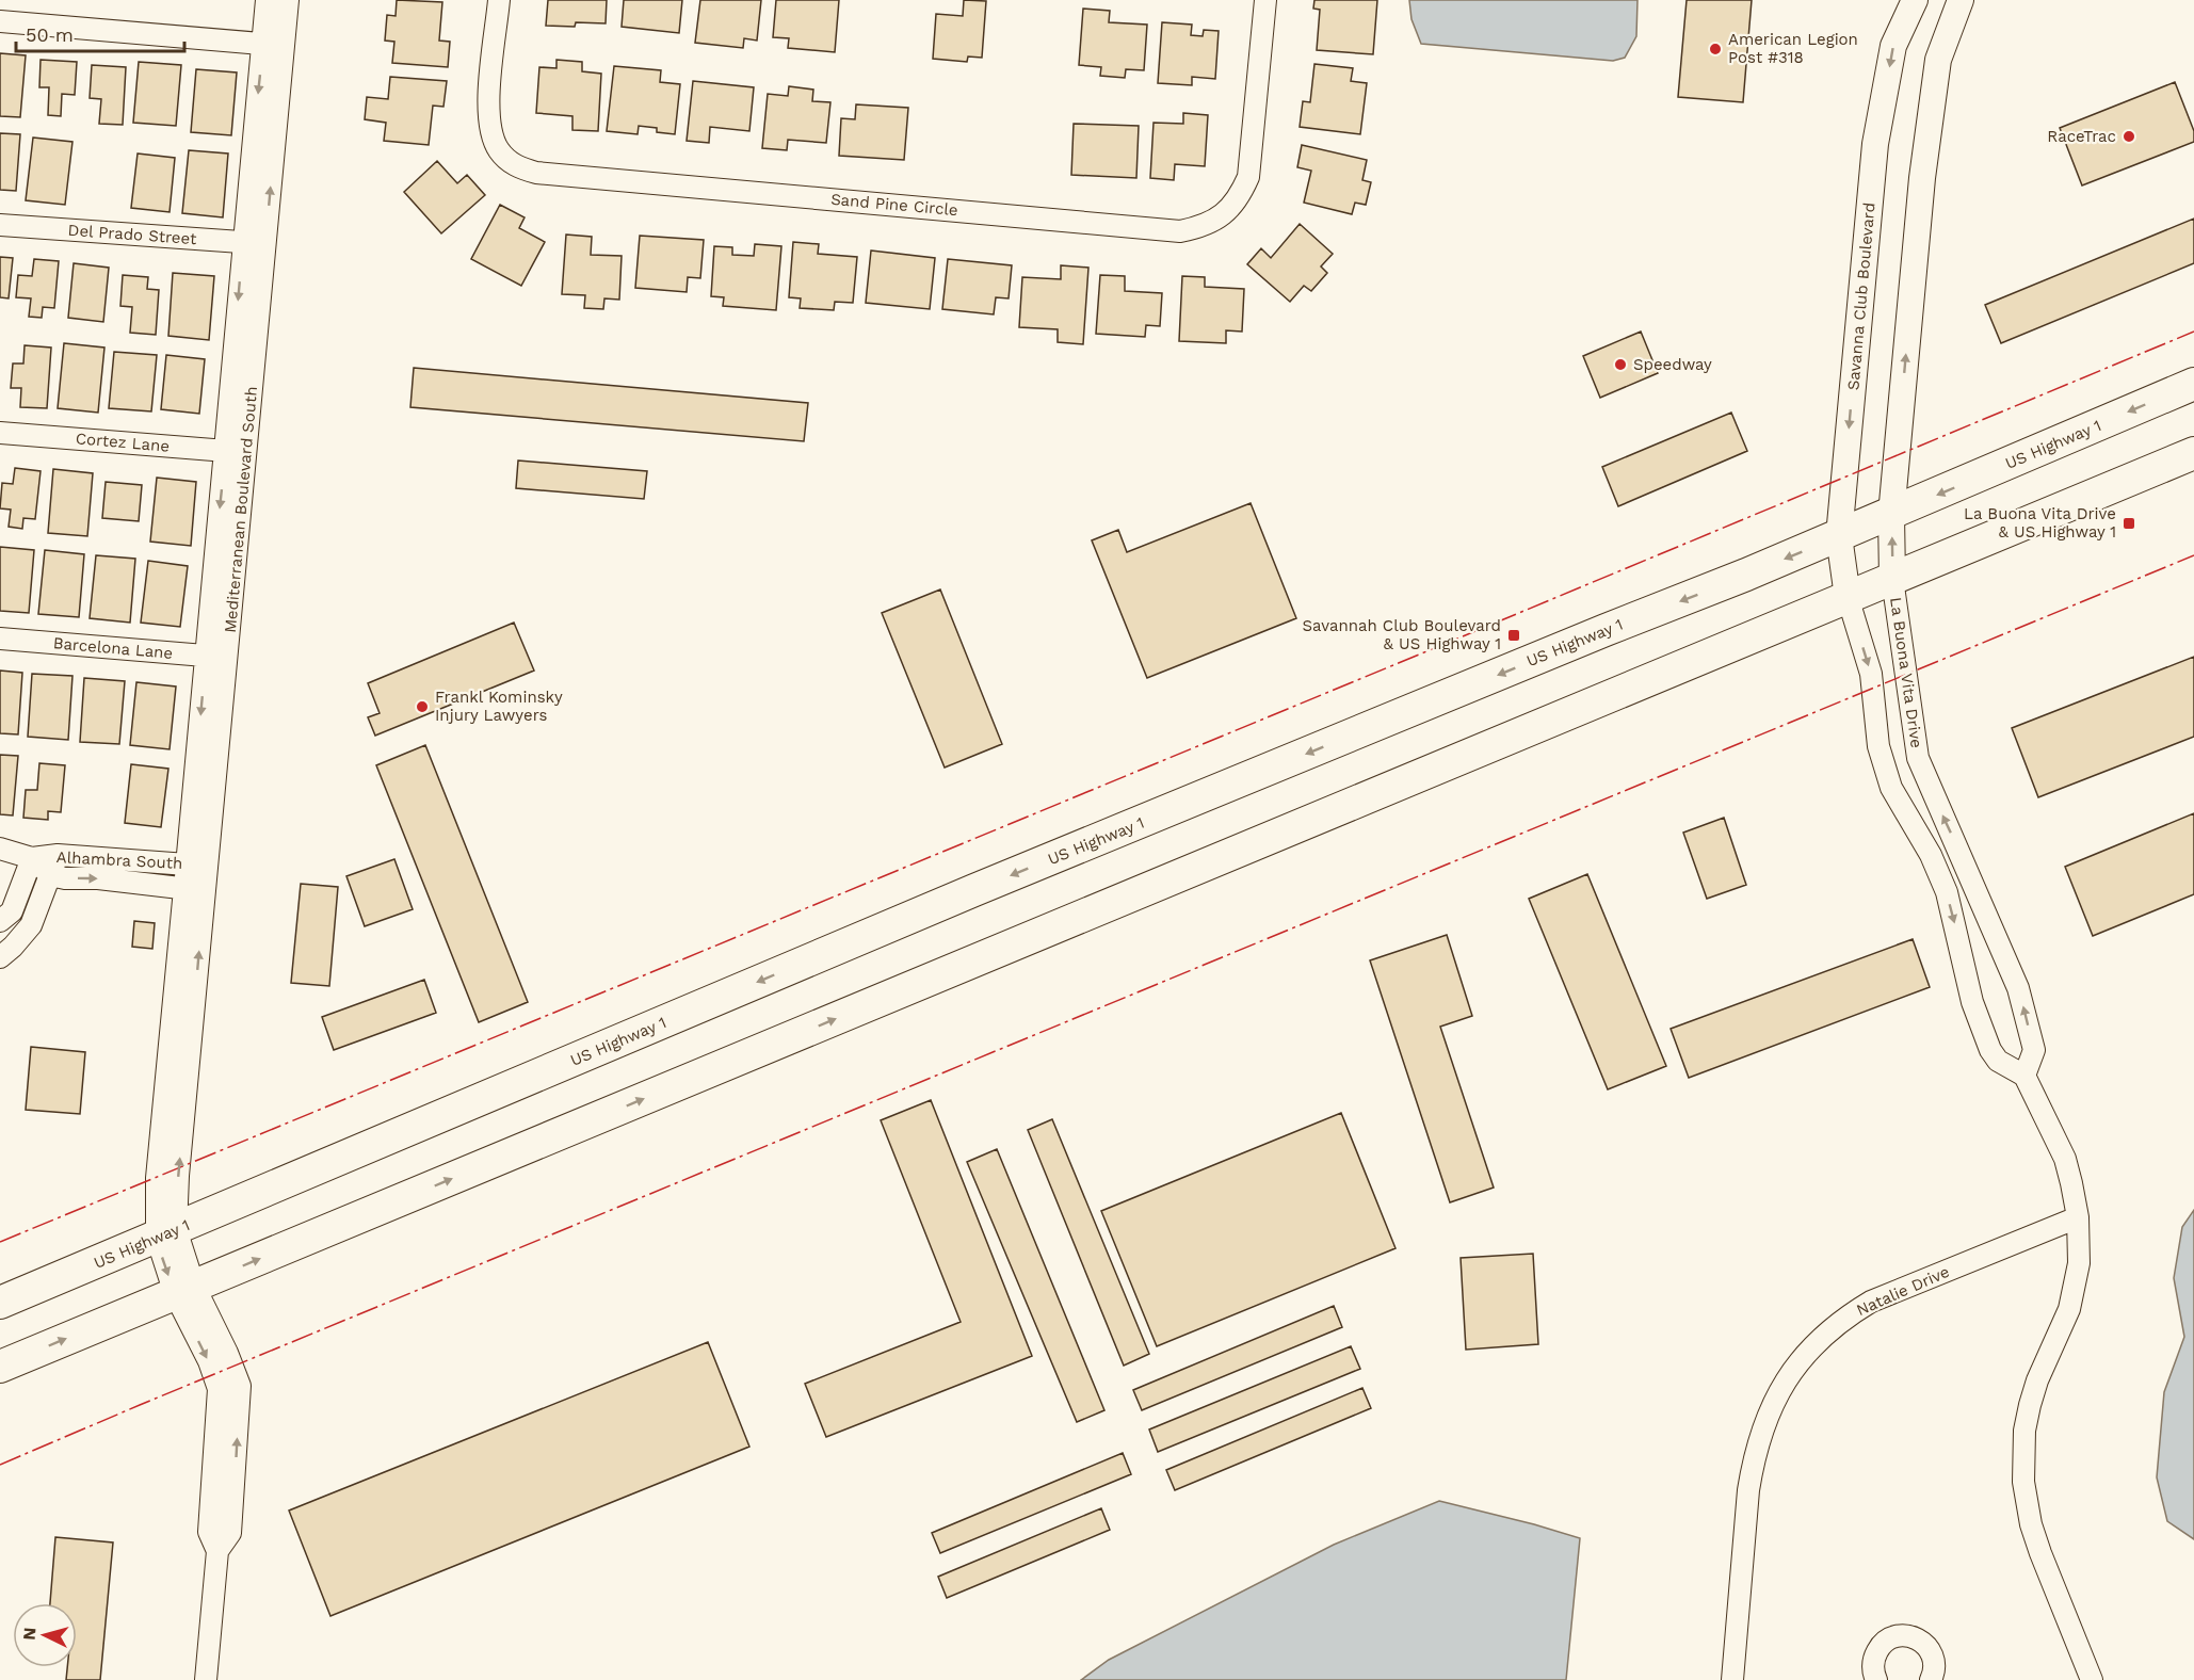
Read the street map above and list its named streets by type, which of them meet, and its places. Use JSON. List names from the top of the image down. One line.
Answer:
{"streets":{"main road":["US Highway 1"],"street":["Sand Pine Circle","Del Prado Street","Savanna Club Boulevard","Cortez Lane","Mediterranean Boulevard South","Barcelona Lane","La Buona Vita Drive","Alhambra South","Natalie Drive"]},"crossings":[["Del Prado Street","Mediterranean Boulevard South"],["Savanna Club Boulevard","US Highway 1"],["Cortez Lane","Mediterranean Boulevard South"],["US Highway 1","Mediterranean Boulevard South"],["Mediterranean Boulevard South","Barcelona Lane"],["Mediterranean Boulevard South","Alhambra South"]],"places":{"other":["American Legion Post #318","RaceTrac","Speedway","Frankl Kominsky Injury Lawyers"],"transit":["La Buona Vita Drive & US Highway 1","Savannah Club Boulevard & US Highway 1"]},"scale_bar":"50 m","north":"left"}
